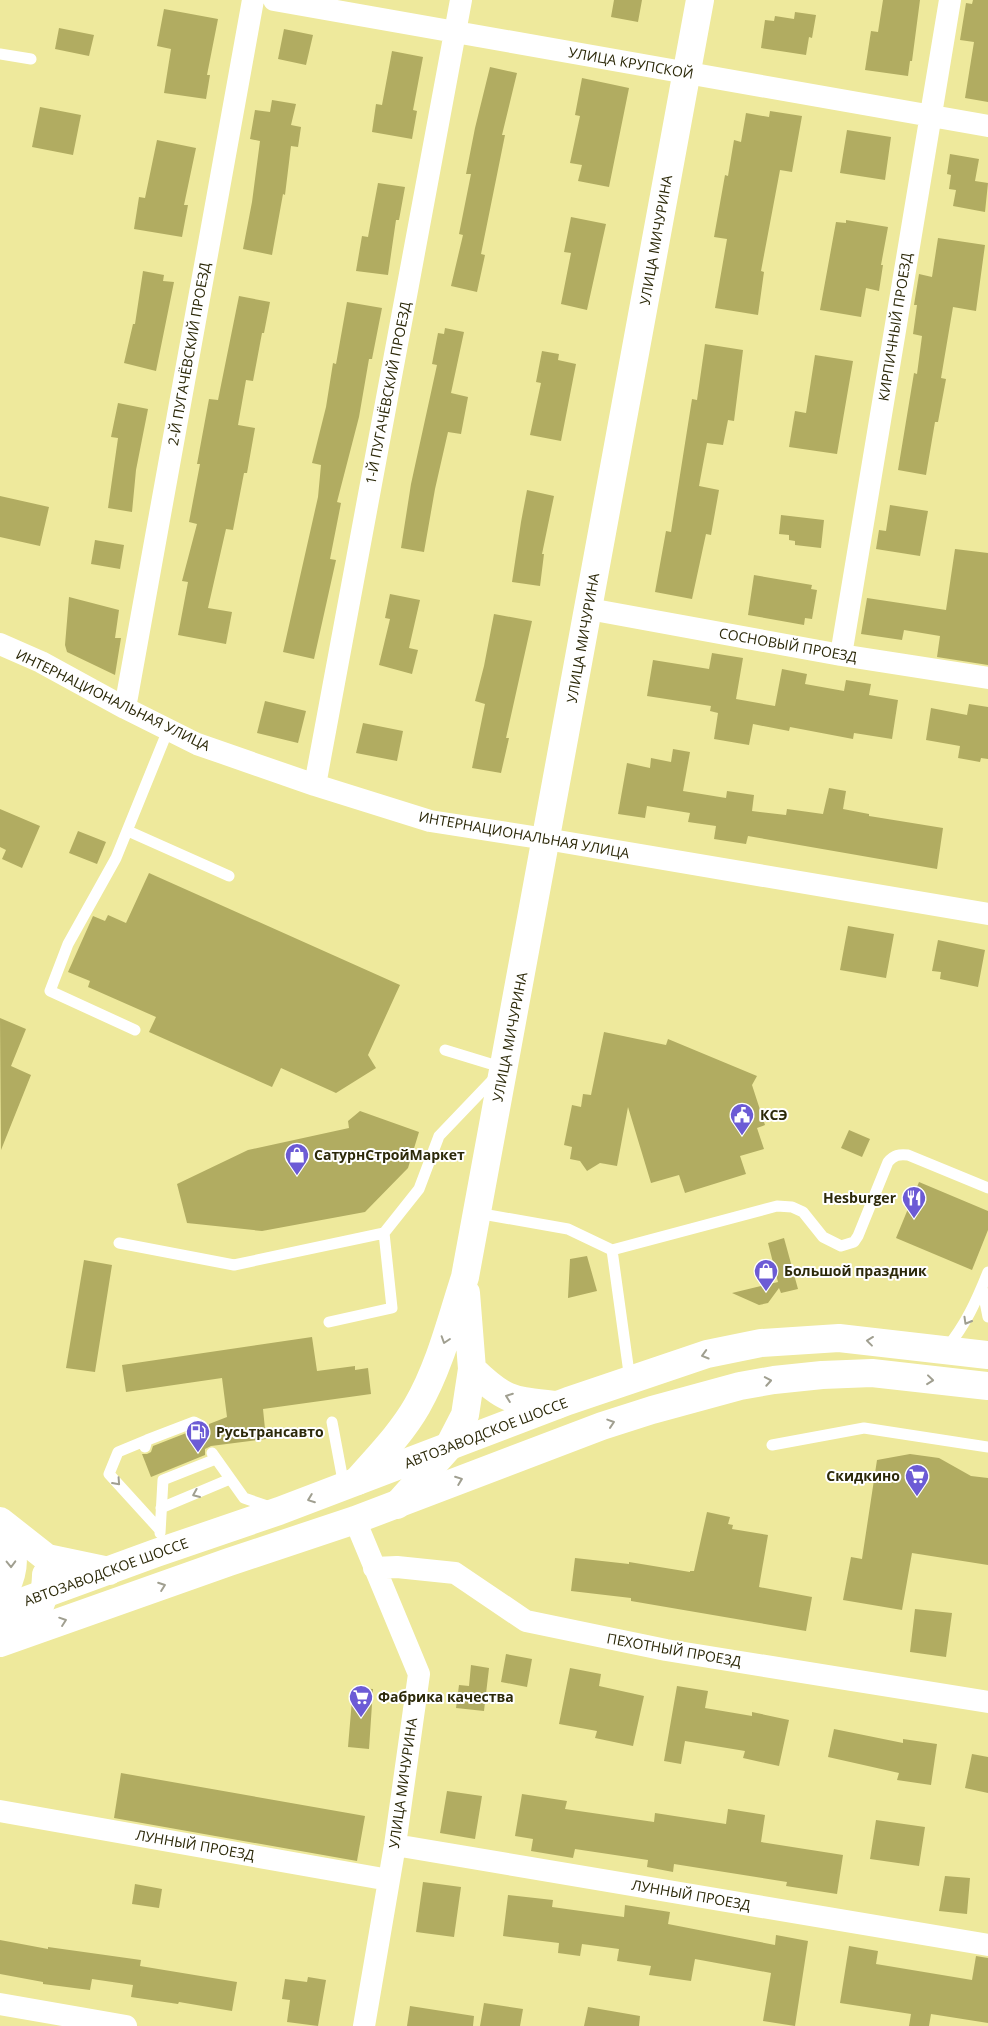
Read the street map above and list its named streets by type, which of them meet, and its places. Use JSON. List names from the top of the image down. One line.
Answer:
{"streets":{"main road":["УЛИЦА МИЧУРИНА","АВТОЗАВОДСКОЕ ШОССЕ"],"street":["УЛИЦА КРУПСКОЙ","КИРПИЧНЫЙ ПРОЕЗД","2-Й ПУГАЧЁВСКИЙ ПРОЕЗД","1-Й ПУГАЧЁВСКИЙ ПРОЕЗД","СОСНОВЫЙ ПРОЕЗД","ИНТЕРНАЦИОНАЛЬНАЯ УЛИЦА","ПЕХОТНЫЙ ПРОЕЗД","ЛУННЫЙ ПРОЕЗД"]},"crossings":[["УЛИЦА КРУПСКОЙ","УЛИЦА МИЧУРИНА"],["УЛИЦА КРУПСКОЙ","КИРПИЧНЫЙ ПРОЕЗД"],["УЛИЦА КРУПСКОЙ","1-Й ПУГАЧЁВСКИЙ ПРОЕЗД"],["УЛИЦА МИЧУРИНА","СОСНОВЫЙ ПРОЕЗД"],["УЛИЦА МИЧУРИНА","ИНТЕРНАЦИОНАЛЬНАЯ УЛИЦА"],["УЛИЦА МИЧУРИНА","АВТОЗАВОДСКОЕ ШОССЕ"],["УЛИЦА МИЧУРИНА","ПЕХОТНЫЙ ПРОЕЗД"],["УЛИЦА МИЧУРИНА","ЛУННЫЙ ПРОЕЗД"],["КИРПИЧНЫЙ ПРОЕЗД","СОСНОВЫЙ ПРОЕЗД"],["2-Й ПУГАЧЁВСКИЙ ПРОЕЗД","ИНТЕРНАЦИОНАЛЬНАЯ УЛИЦА"],["1-Й ПУГАЧЁВСКИЙ ПРОЕЗД","ИНТЕРНАЦИОНАЛЬНАЯ УЛИЦА"]],"places":{"public building":["КСЭ"],"shop":["СатурнСтройМаркет","Большой праздник"],"restaurant":["Hesburger"],"fuel station":["Русьтрансавто"],"supermarket":["Скидкино","Фабрика качества"]}}
